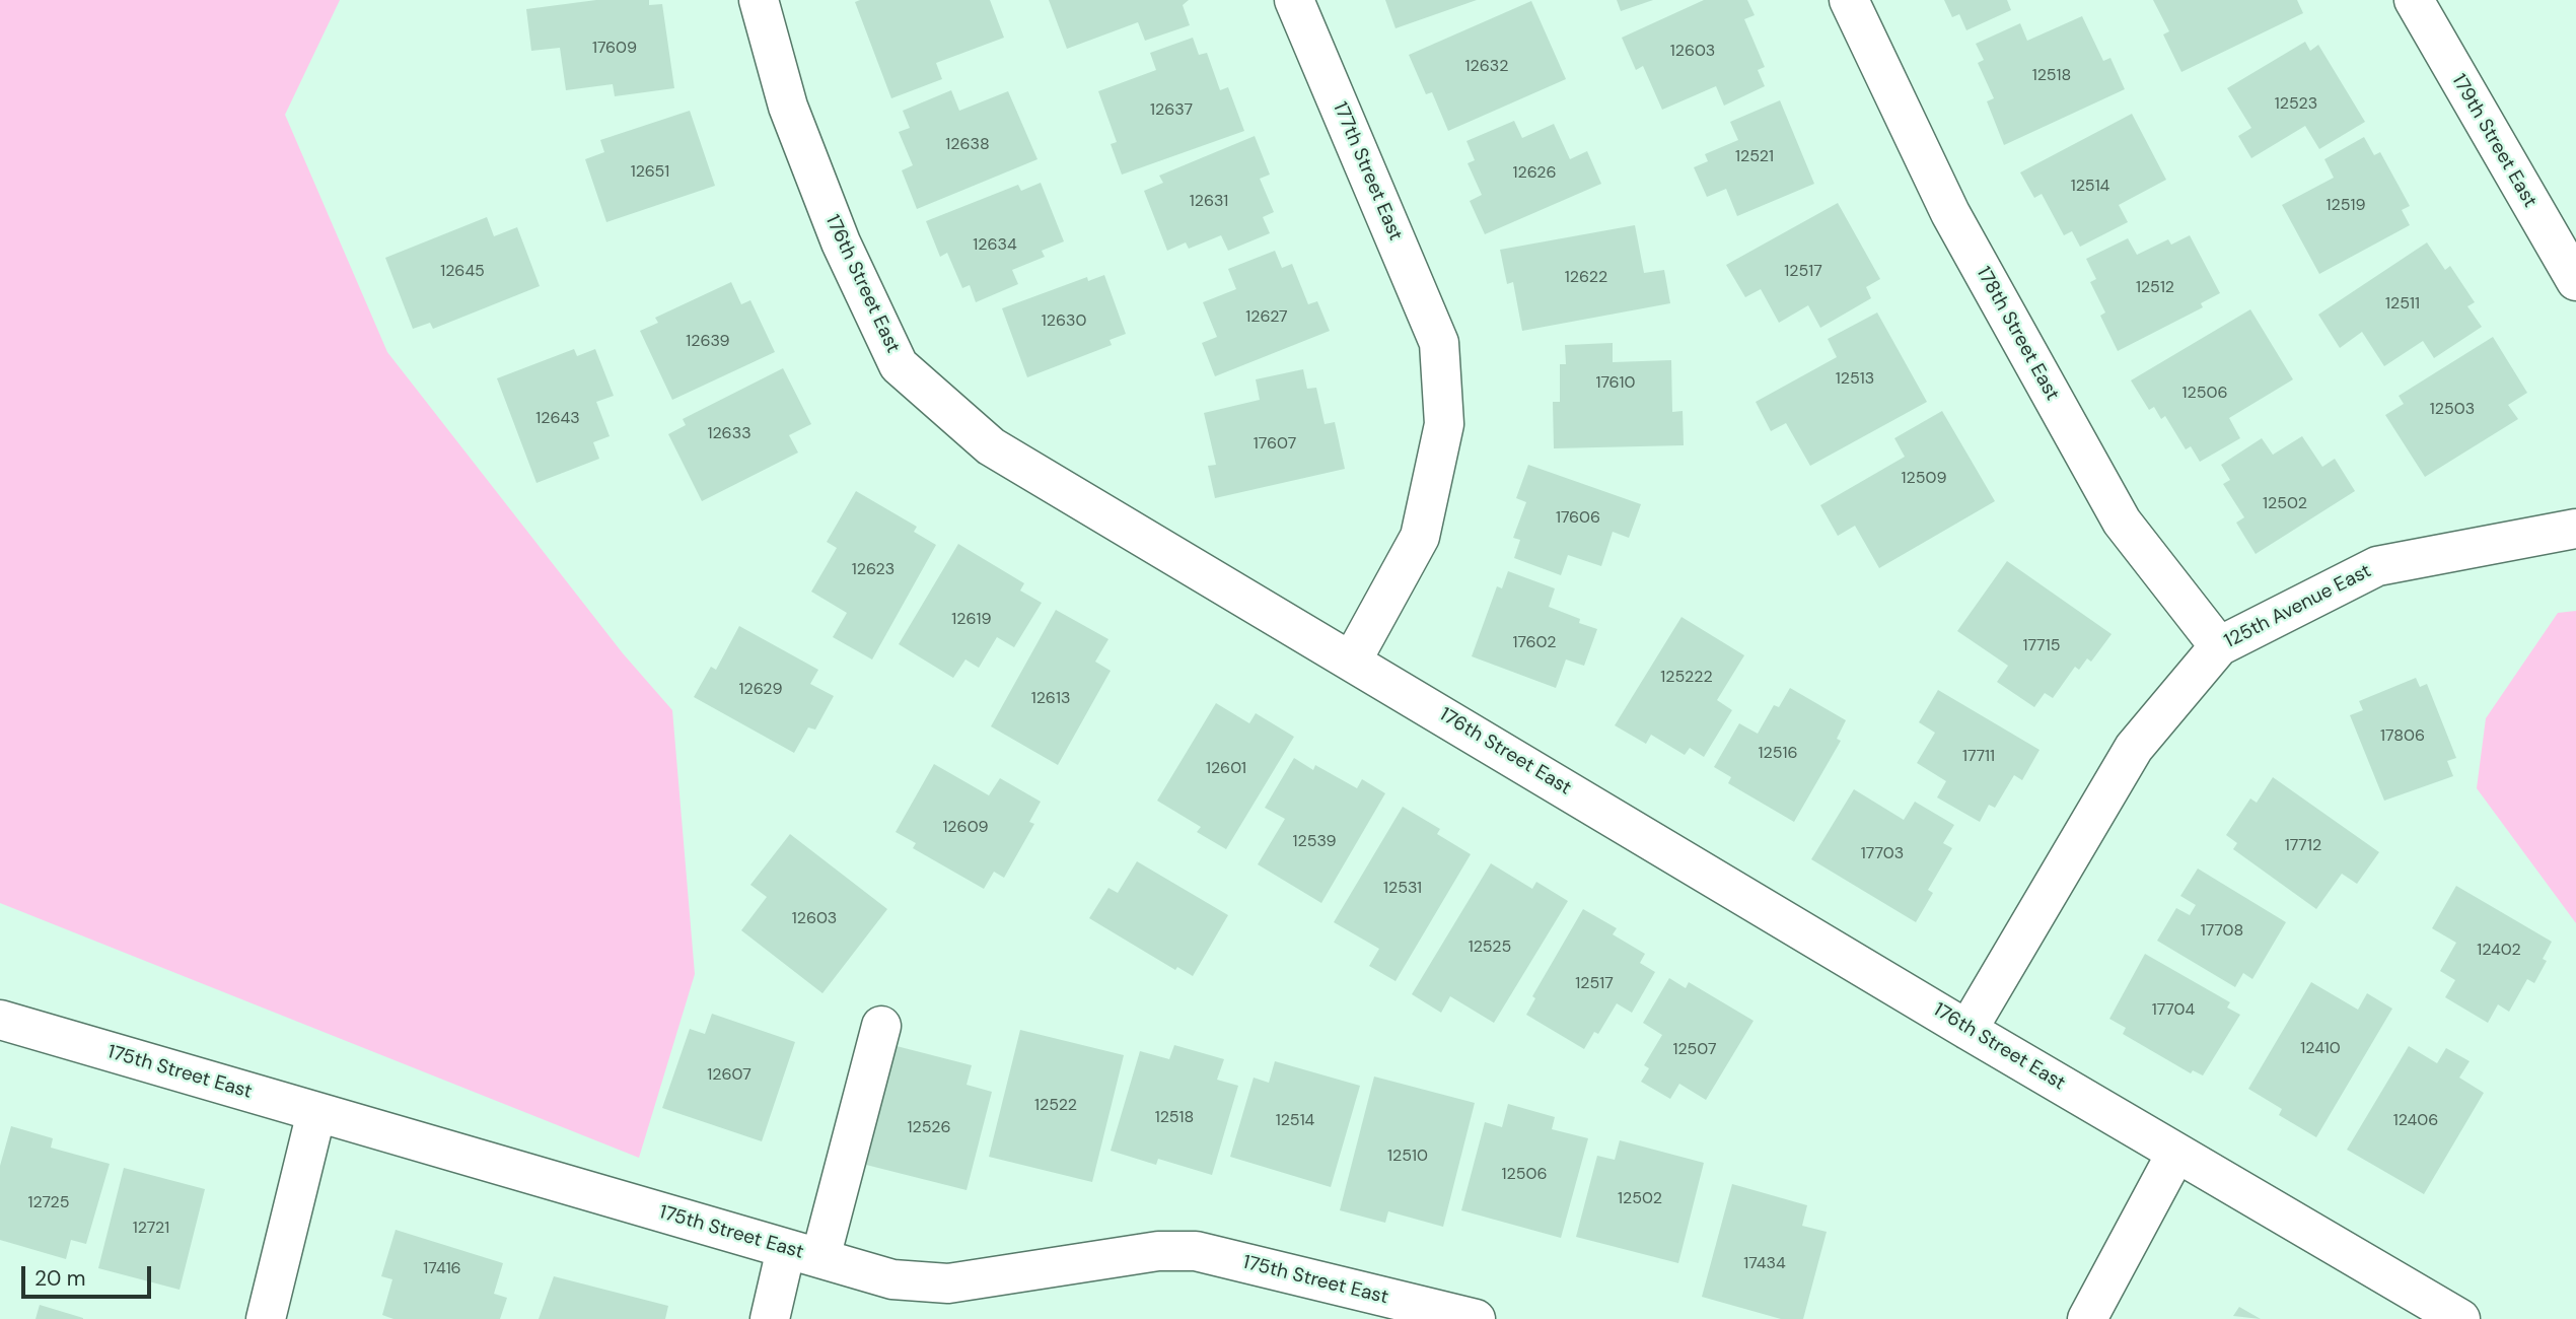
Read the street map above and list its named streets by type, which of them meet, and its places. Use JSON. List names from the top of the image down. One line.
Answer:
{"streets":{"street":["179th Street East","177th Street East","176th Street East","178th Street East","125th Avenue East","175th Street East"]},"crossings":[["177th Street East","176th Street East"],["176th Street East","125th Avenue East"],["178th Street East","125th Avenue East"]],"house_numbers":["17609","12603","12632","12518","12523","12637","12638","12521","12651","12626","12514","12631","12519","12634","12645","12517","12622","12512","12511","12627","12630","12639","12513","17610","12506","12503","12643","12633","17607","12509","12502","17606","12623","12619","17602","17715","125222","12629","12613","17806","12516","17711","12601","12609","12539","17712","17703","12531","12603","17708","12525","12402","12517","17704","12410","12507","12607","12522","12518","12514","12406","12526","12510","12506","12502","12725","12721","17434","17416"],"scale_bar":"20 m"}
